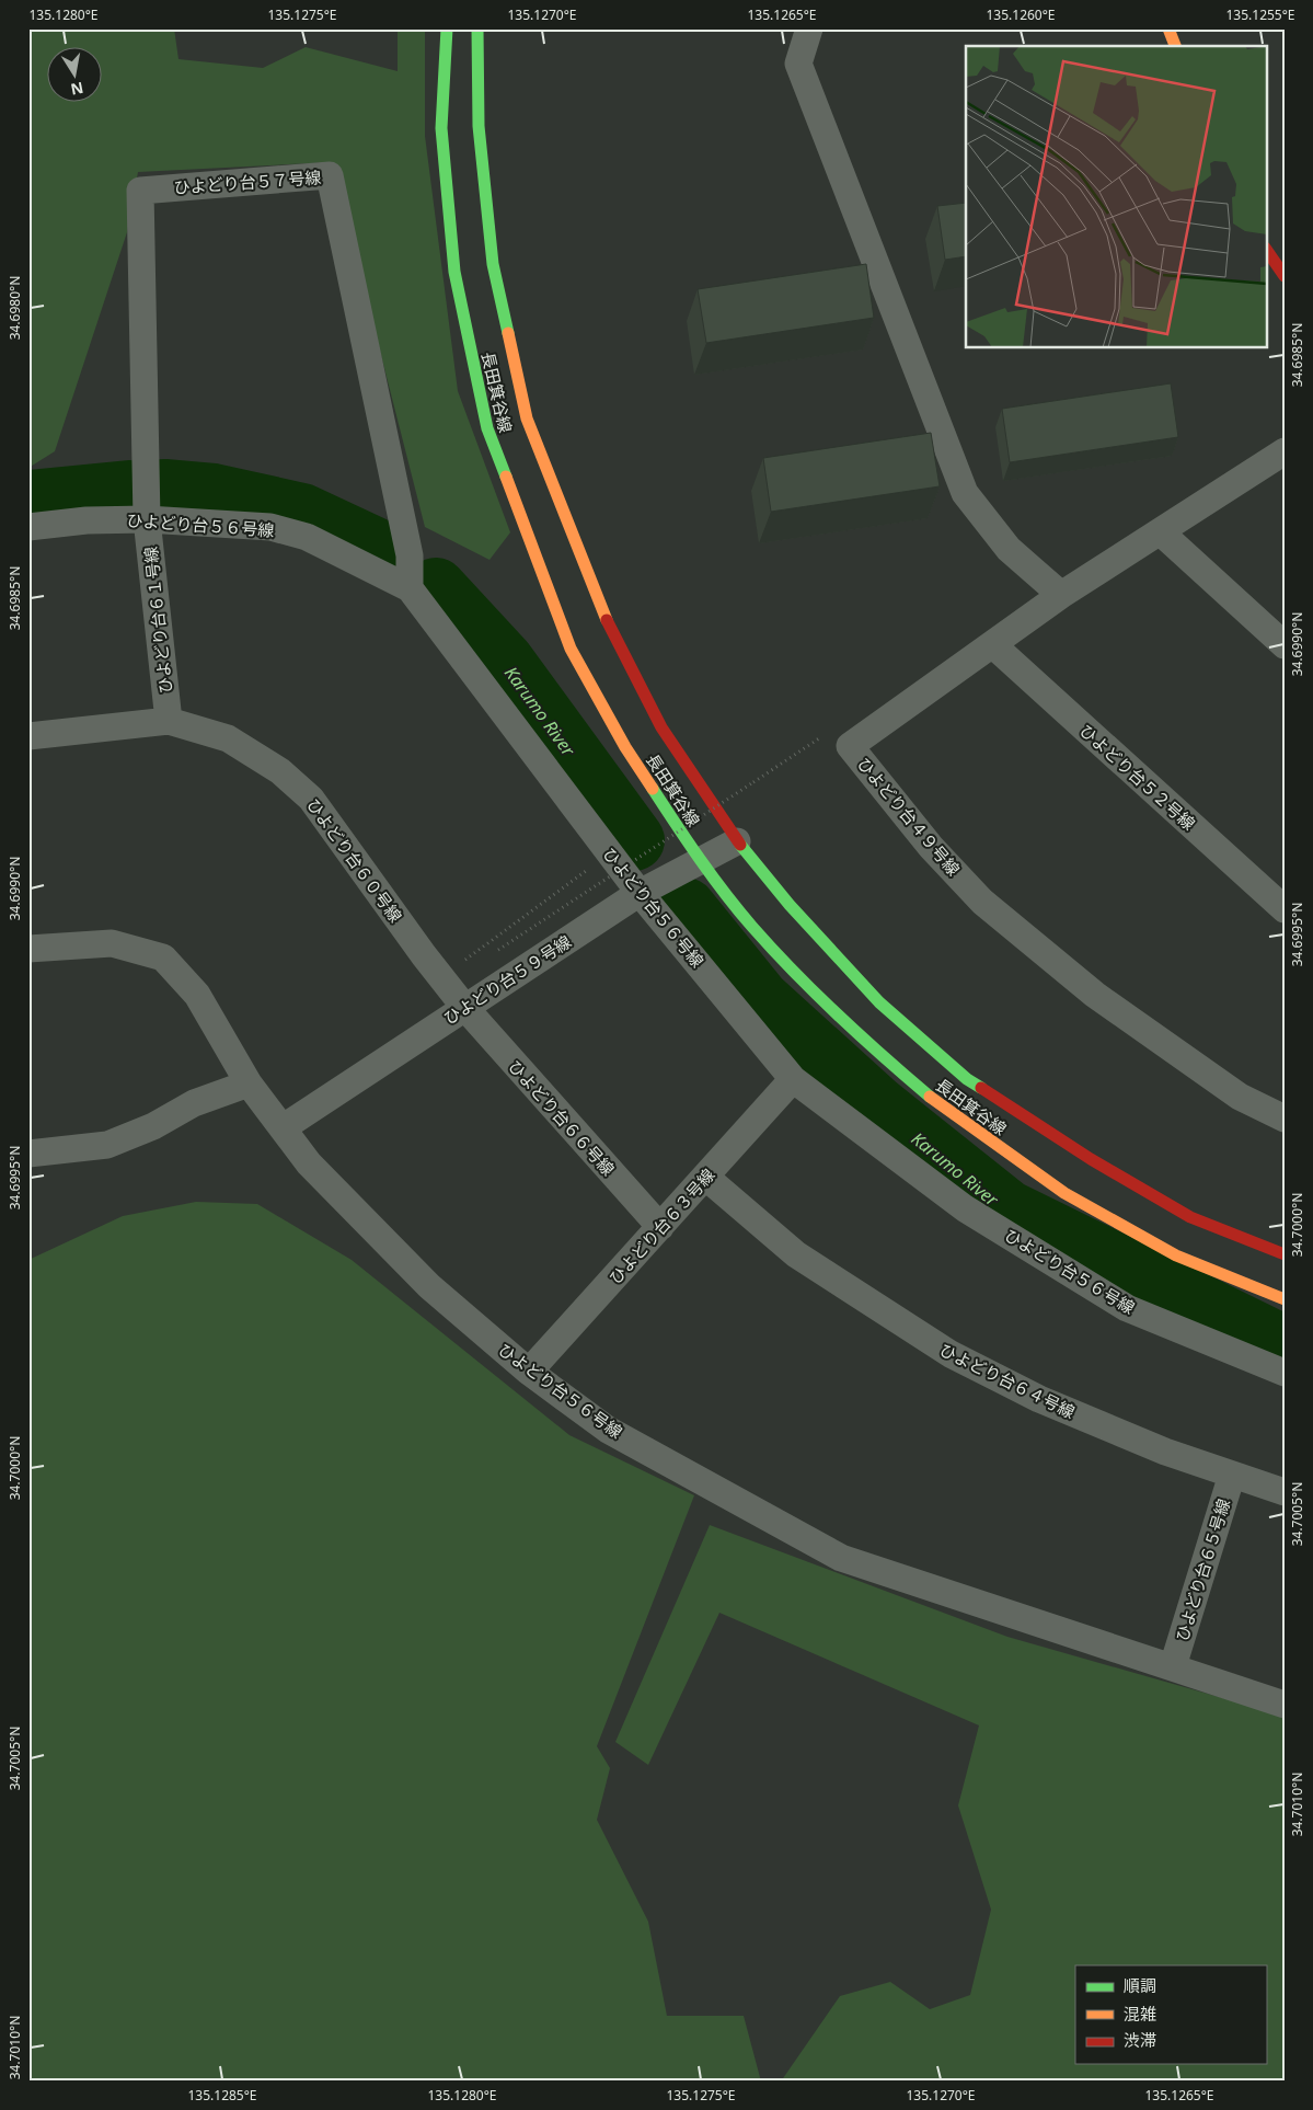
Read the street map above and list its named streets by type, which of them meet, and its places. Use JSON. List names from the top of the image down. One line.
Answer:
{"streets":{"street":["ひよどり台５７号線","長田箕谷線","ひよどり台５６号線","ひよどり台６１号線","ひよどり台５２号線","ひよどり台４９号線","ひよどり台６０号線","ひよどり台５９号線","ひよどり台６６号線","ひよどり台６３号線","ひよどり台６４号線","ひよどり台６５号線"]},"crossings":[["ひよどり台５７号線","ひよどり台５６号線"],["ひよどり台５７号線","ひよどり台６１号線"],["長田箕谷線","ひよどり台５９号線"],["ひよどり台５６号線","ひよどり台６１号線"],["ひよどり台５６号線","ひよどり台５９号線"],["ひよどり台５６号線","ひよどり台６３号線"],["ひよどり台５６号線","ひよどり台６５号線"],["ひよどり台６１号線","ひよどり台６０号線"],["ひよどり台５２号線","ひよどり台４９号線"],["ひよどり台６０号線","ひよどり台５９号線"],["ひよどり台６０号線","ひよどり台６６号線"],["ひよどり台５９号線","ひよどり台６６号線"],["ひよどり台６６号線","ひよどり台６３号線"],["ひよどり台６３号線","ひよどり台６４号線"],["ひよどり台６４号線","ひよどり台６５号線"]],"water":["Karumo River"],"legend":["順調","混雑","渋滞"],"north":"bottom","coordinates":["135.1280°E","135.1275°E","135.1270°E","135.1265°E","135.1260°E","135.1255°E","34.6980°N","34.6985°N","34.6990°N","34.6995°N","34.7000°N","34.7005°N","34.7010°N","135.1285°E"]}
